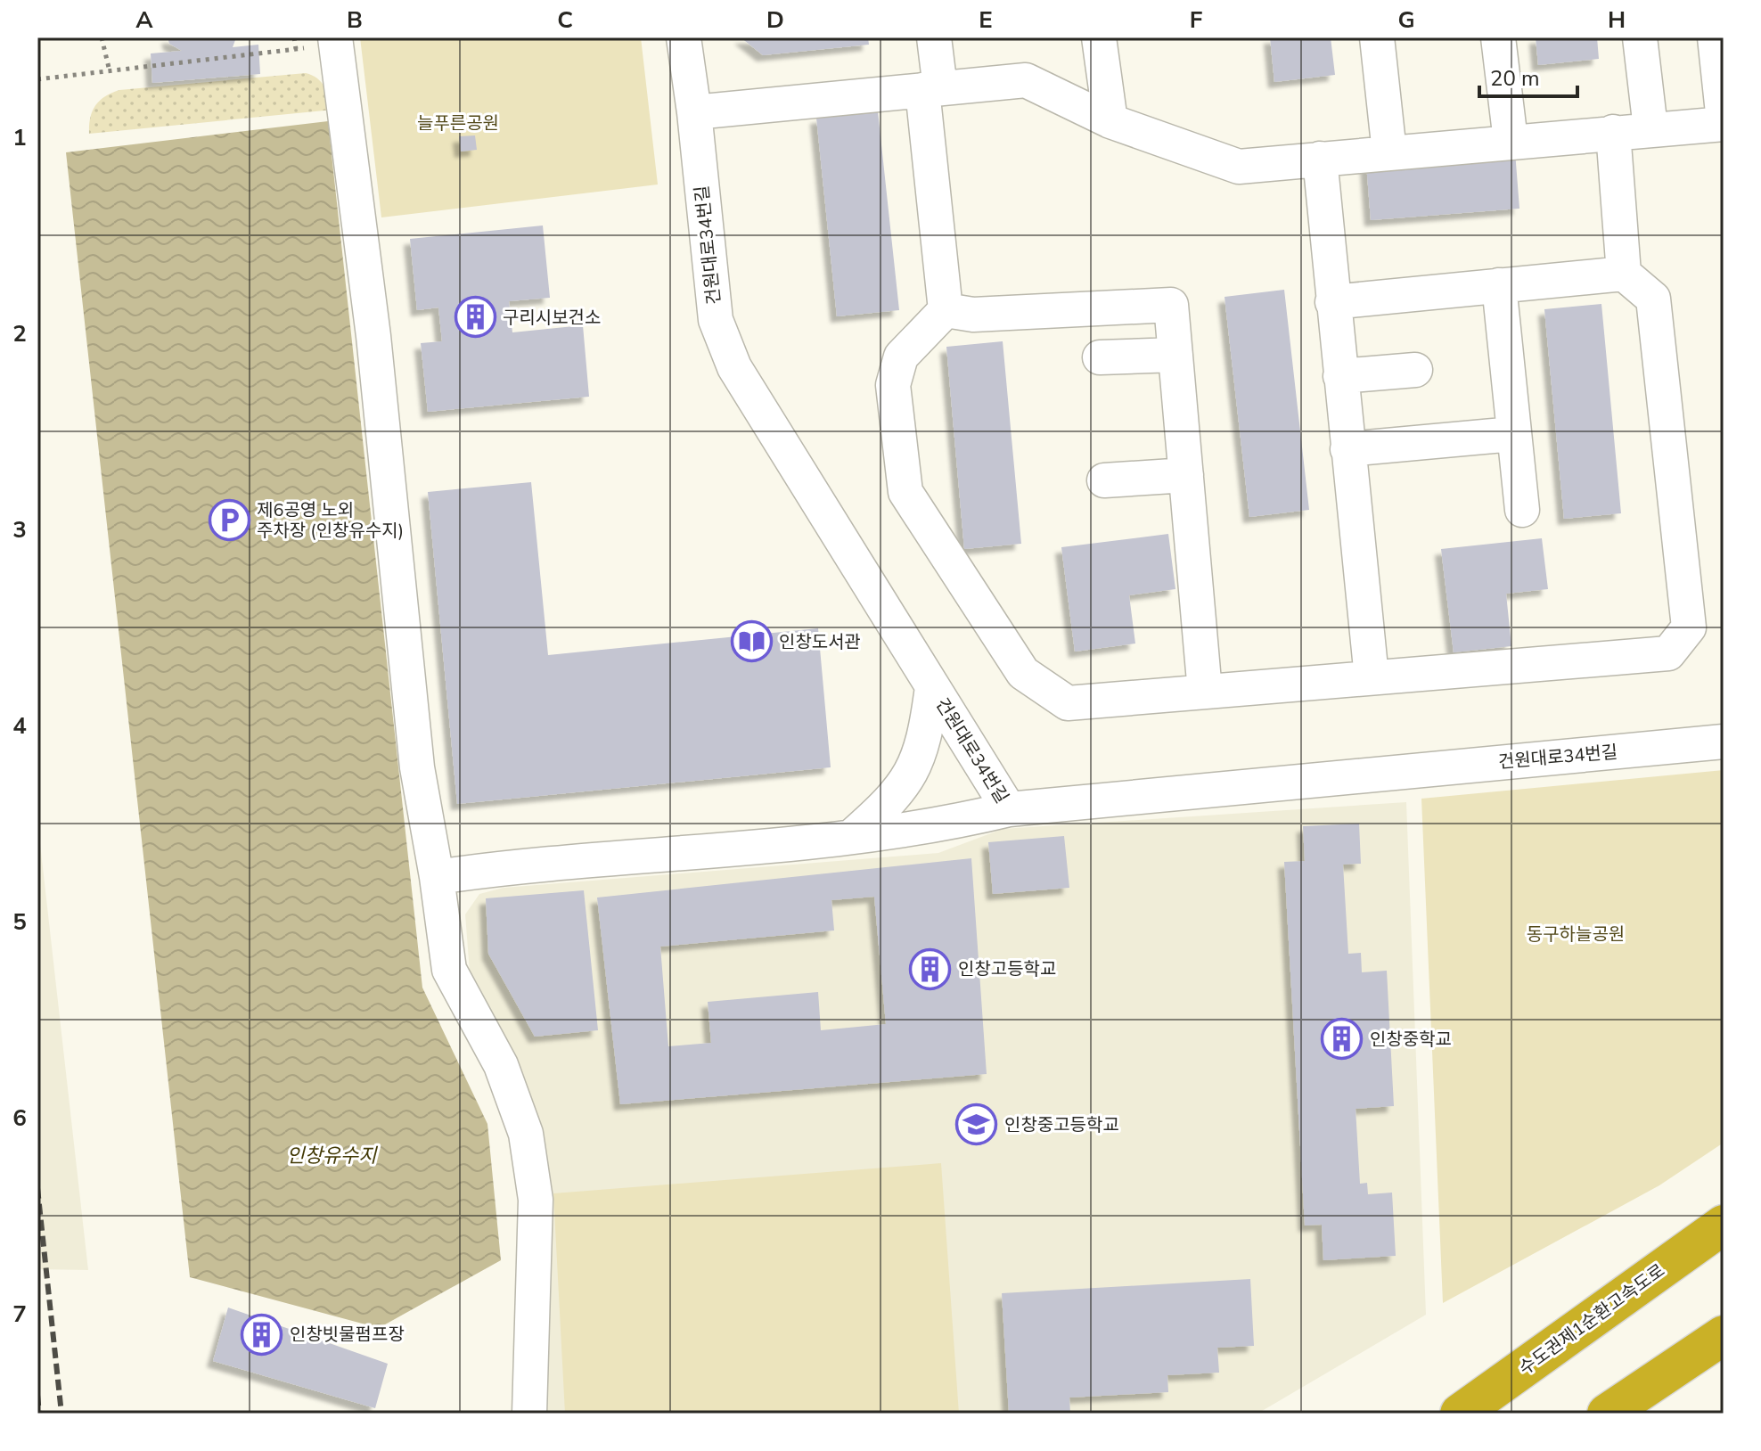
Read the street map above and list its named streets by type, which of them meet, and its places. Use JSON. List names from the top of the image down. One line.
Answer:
{"streets":{"highway":["수도권제1순환고속도로"],"street":["건원대로34번길"]},"water":["인창유수지"],"parks":["늘푸른공원","동구하늘공원"],"places":{"building":["구리시보건소","인창고등학교","인창중학교","인창빗물펌프장"],"parking":["제6공영 노외 주차장 (인창유수지)"],"library":["인창도서관"],"school or university":["인창중고등학교"]},"scale_bar":"20 m","grid":{"columns":["A","B","C","D","E","F","G","H"],"rows":["1","2","3","4","5","6","7"]}}
